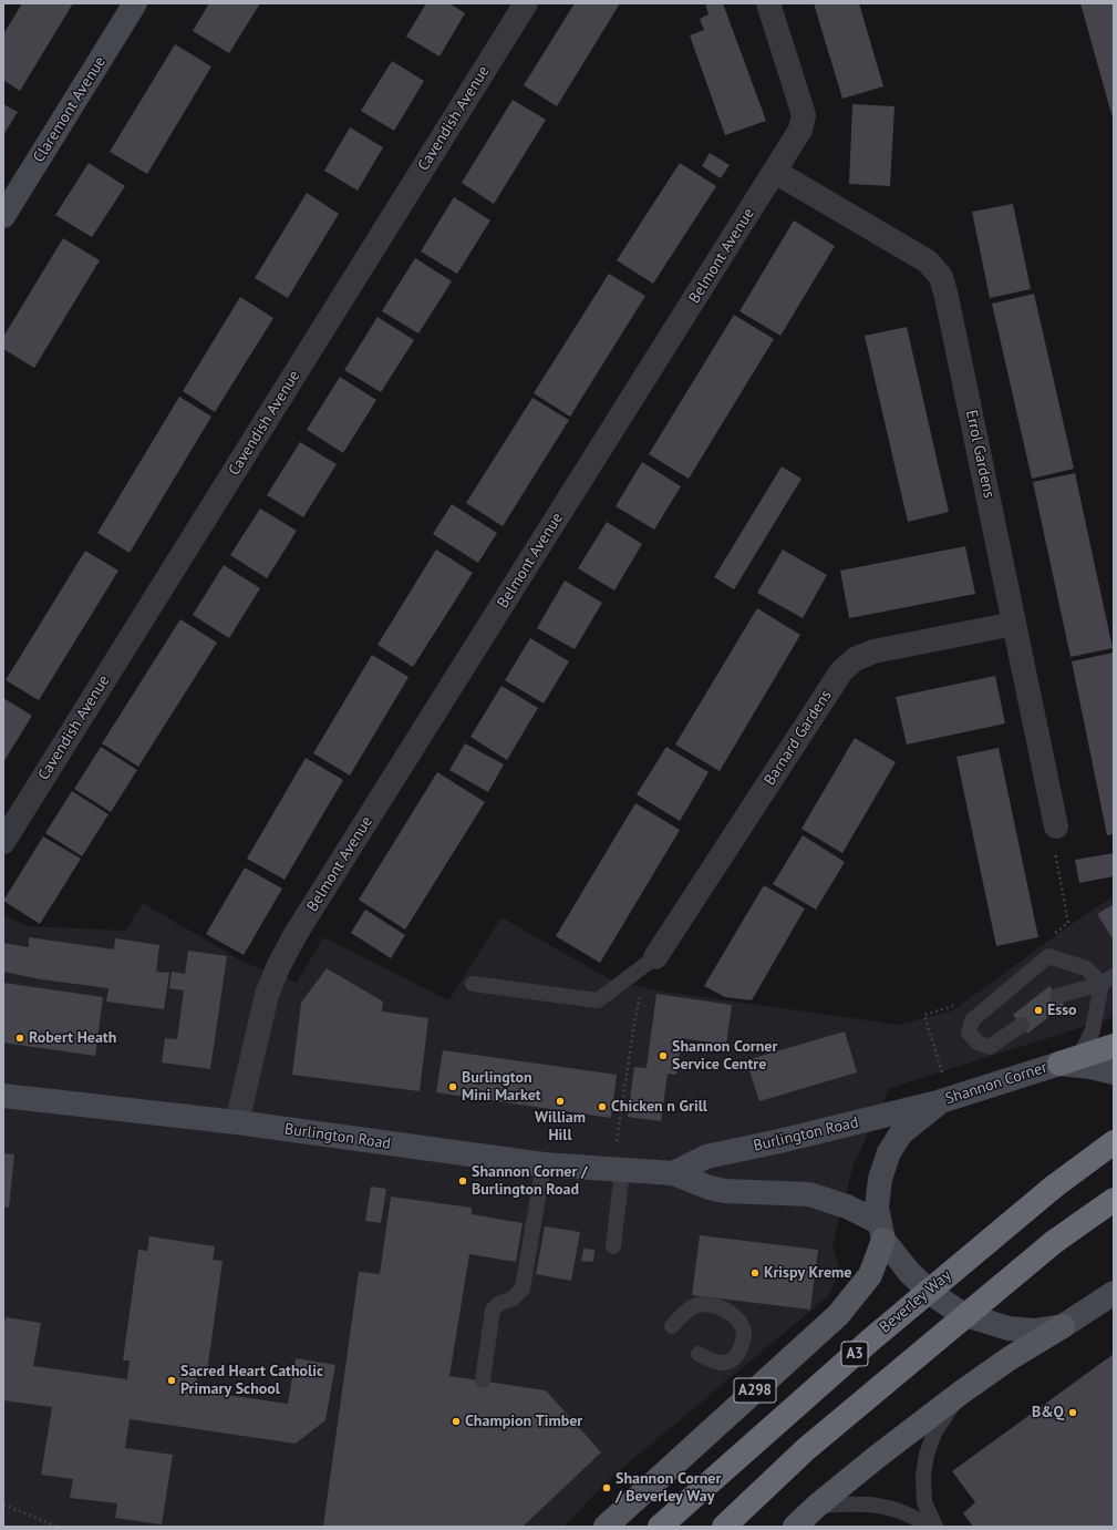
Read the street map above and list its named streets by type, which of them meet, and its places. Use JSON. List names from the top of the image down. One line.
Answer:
{"streets":{"highway":["Beverley Way","A3"],"main road":["Claremont Avenue","Shannon Corner","Burlington Road","A298"],"street":["Cavendish Avenue","Belmont Avenue","Errol Gardens","Barnard Gardens"]},"crossings":[["Belmont Avenue","Errol Gardens"],["Belmont Avenue","Burlington Road"],["Errol Gardens","Barnard Gardens"],["Shannon Corner","Burlington Road"],["Shannon Corner","A298"],["Burlington Road","A298"]],"places":["Esso","Robert Heath","Shannon Corner Service Centre","Burlington Mini Market","William Hill","Chicken n Grill","Shannon Corner / Burlington Road","Krispy Kreme","Sacred Heart Catholic Primary School","B&Q","Champion Timber","Shannon Corner / Beverley Way"]}
